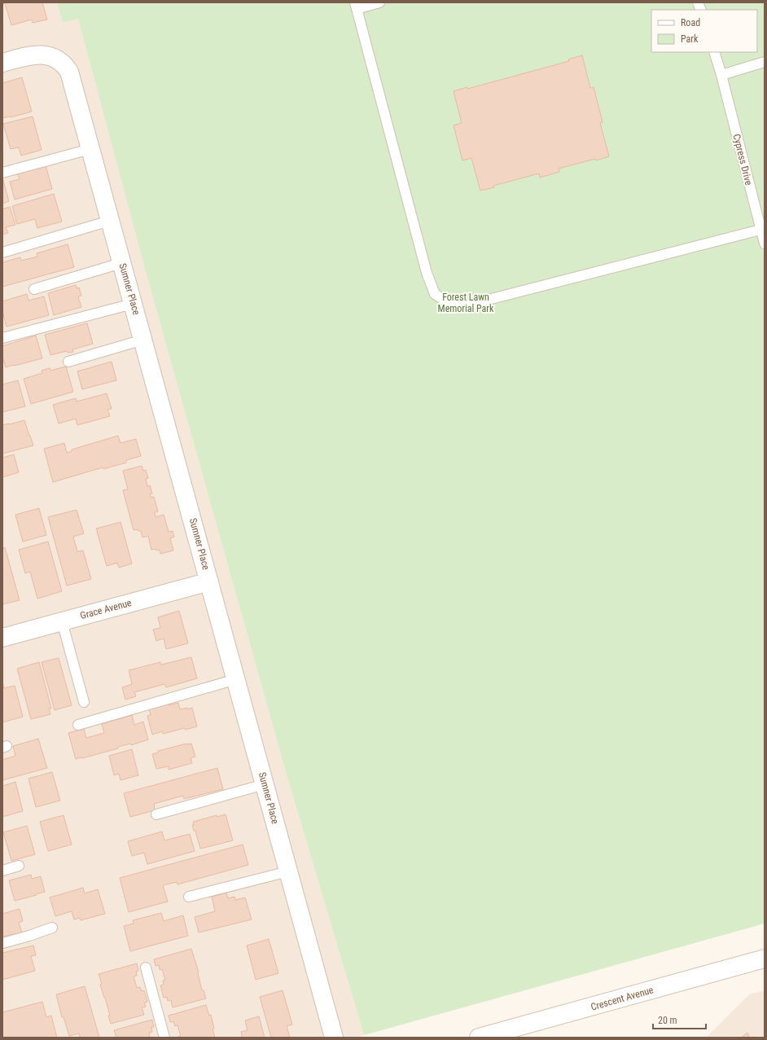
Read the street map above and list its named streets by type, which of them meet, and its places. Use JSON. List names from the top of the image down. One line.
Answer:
{"streets":{"street":["Sumner Place","Grace Avenue","Crescent Avenue"],"lane":["Cypress Drive"]},"crossings":[["Sumner Place","Grace Avenue"]],"parks":["Forest Lawn Memorial Park"],"legend":["Road","Park"],"scale_bar":"20 m"}
